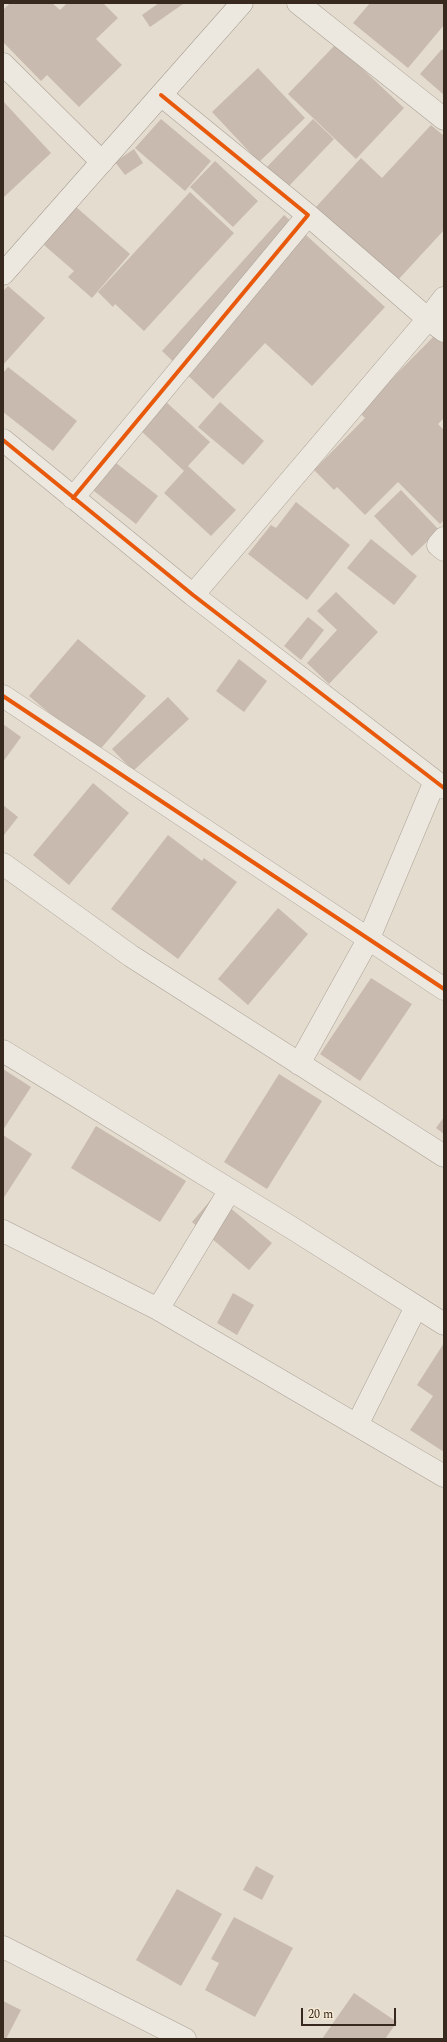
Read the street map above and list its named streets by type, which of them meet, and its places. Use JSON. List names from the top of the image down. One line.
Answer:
{"scale_bar":"20 m"}
